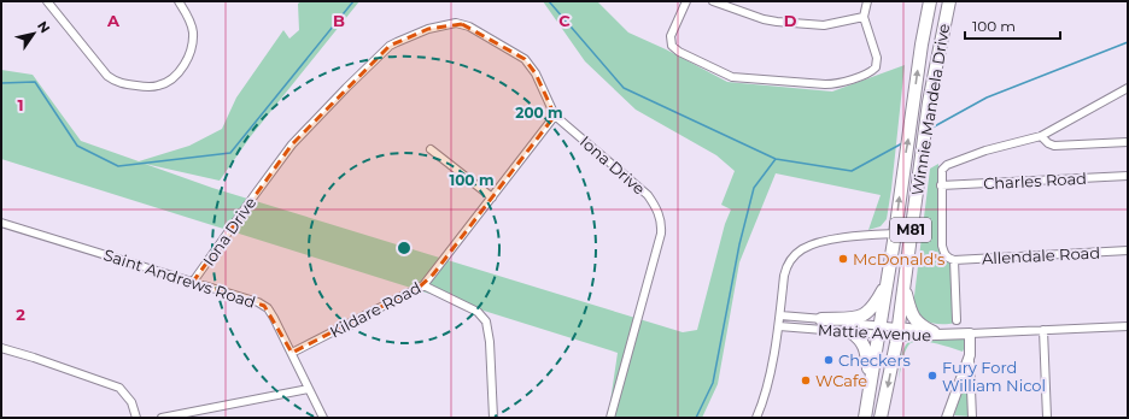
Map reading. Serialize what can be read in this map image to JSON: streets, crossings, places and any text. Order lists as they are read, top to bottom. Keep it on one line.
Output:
{"streets":{"main road":["Winnie Mandela Drive","M81"],"street":["Iona Drive","Charles Road","Allendale Road","Saint Andrews Road","Kildare Road","Mattie Avenue"]},"crossings":[["Winnie Mandela Drive","Mattie Avenue"],["Iona Drive","Saint Andrews Road"],["Iona Drive","Kildare Road"],["Saint Andrews Road","Kildare Road"]],"places":["McDonald's","Checkers","Fury Ford William Nicol","WCafe"],"scale_bar":"100 m","north":"top right","grid":{"columns":["A","B","C","D"],"rows":["1","2"]},"rings":["200 m","100 m"]}
